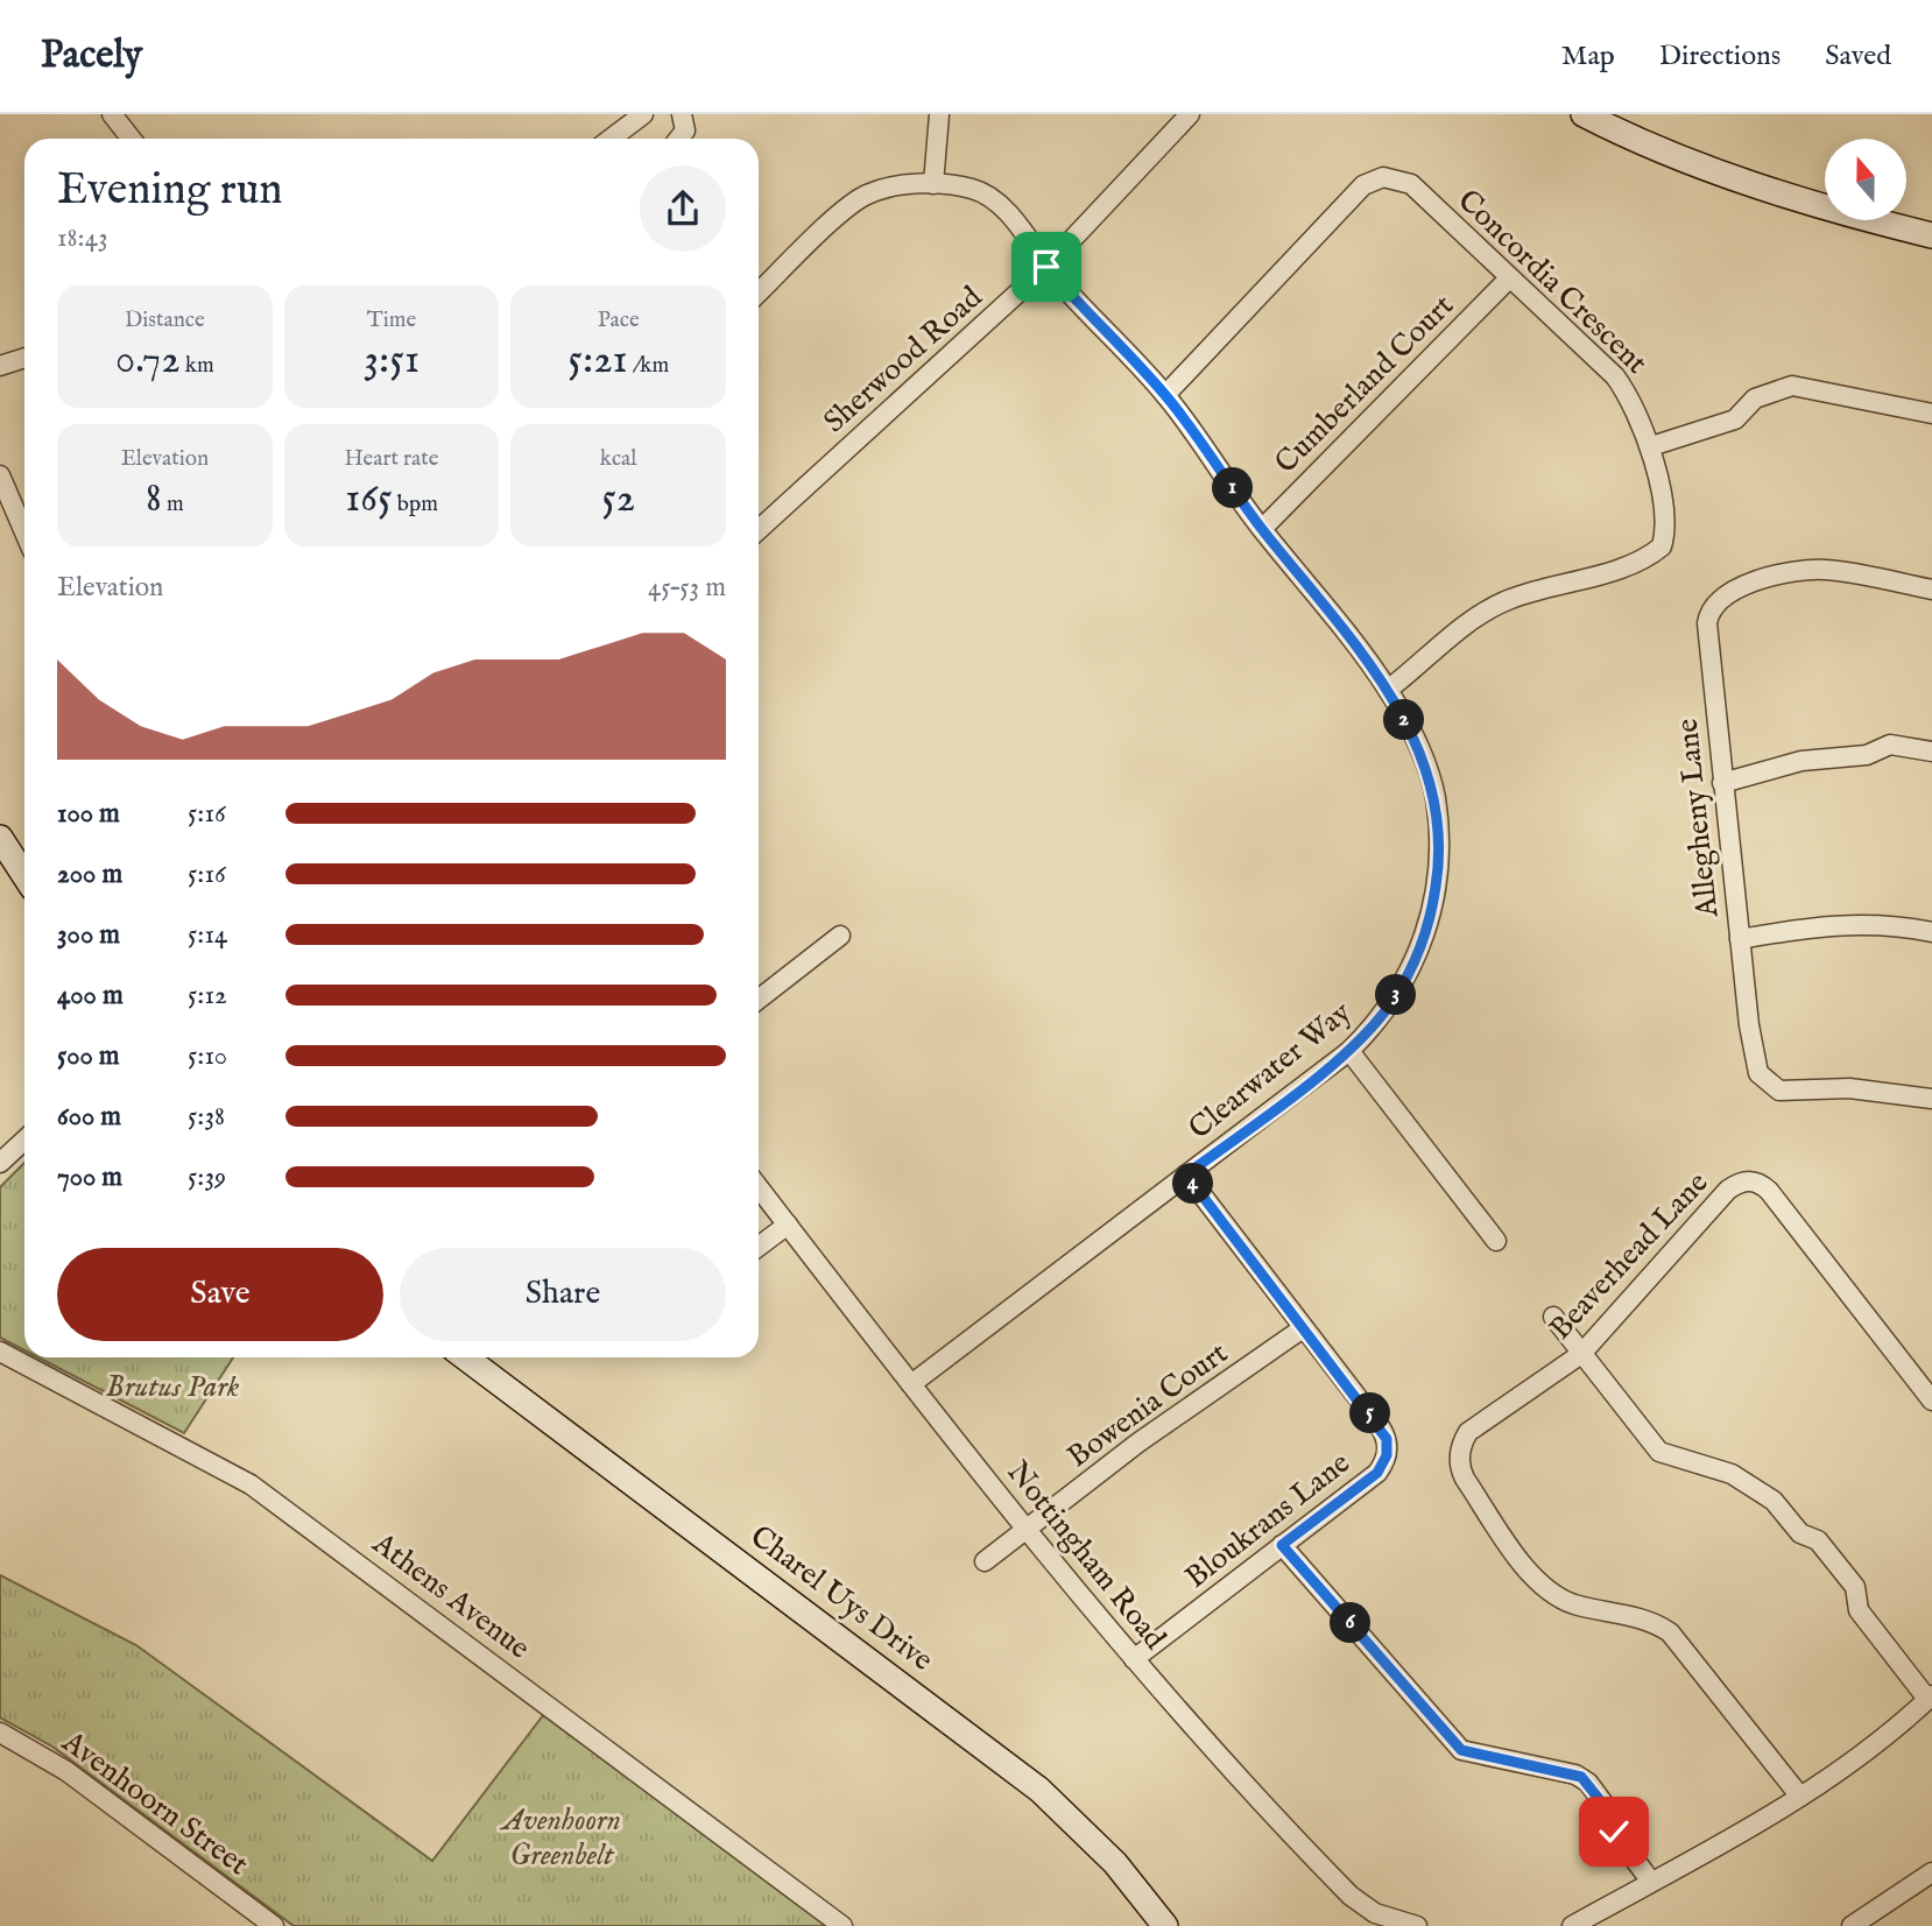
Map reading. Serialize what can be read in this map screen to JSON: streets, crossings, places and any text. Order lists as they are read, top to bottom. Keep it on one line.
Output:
{"streets":{"main road":["Charel Uys Drive"],"street":["Concordia Crescent","Sherwood Road","Cumberland Court","Allegheny Lane","Clearwater Way","Beaverhead Lane","Bowenia Court","Bloukrans Lane","Nottingham Road","Athens Avenue","Avenhoorn Street"]},"crossings":[["Concordia Crescent","Cumberland Court"],["Concordia Crescent","Clearwater Way"],["Sherwood Road","Clearwater Way"],["Cumberland Court","Clearwater Way"],["Clearwater Way","Bloukrans Lane"],["Clearwater Way","Nottingham Road"],["Bowenia Court","Bloukrans Lane"],["Bowenia Court","Nottingham Road"],["Bloukrans Lane","Nottingham Road"]],"parks":["Brutus Park","Avenhoorn Greenbelt"],"north":"top","page":{"header":"Pacely","nav":["Map","Directions","Saved"],"heading":["Evening run","18:43"],"stats":[["Distance","0.72 km"],["Time","3:51"],["Pace","5:21 /km"],["Elevation","8 m"],["Heart rate","165 bpm"],["kcal","52"]],"pins":["1","2","3","4","5","6"],"chart":["Elevation","45–53 m"],"list":[{"name":"100 m","note":"5:16"},{"name":"200 m","note":"5:16"},{"name":"300 m","note":"5:14"},{"name":"400 m","note":"5:12"},{"name":"500 m","note":"5:10"},{"name":"600 m","note":"5:38"},{"name":"700 m","note":"5:39"}],"buttons":["Save","Share"]}}
